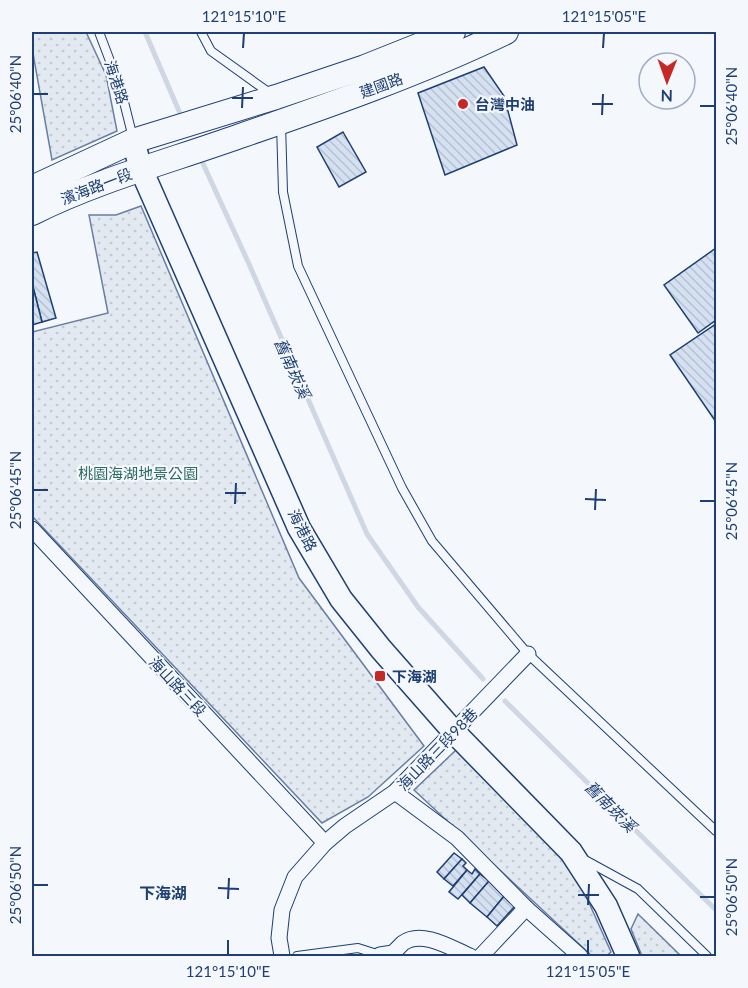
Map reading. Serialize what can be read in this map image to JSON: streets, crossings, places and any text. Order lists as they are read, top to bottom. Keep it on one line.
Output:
{"streets":{"main road":["建國路","濱海路一段"],"street":["海港路","海山路三段","海山路三段98巷"]},"crossings":[["海港路","濱海路一段"],["海港路","海山路三段98巷"],["建國路","濱海路一段"],["海山路三段","海山路三段98巷"]],"districts":["下海湖"],"water":["舊南崁溪"],"parks":["桃園海湖地景公園"],"places":{"other":["台灣中油"],"transit":["下海湖"]},"north":"bottom","coordinates":["121°15'10\"E","121°15'05\"E","25°06'40\"N","25°06'45\"N","25°06'50\"N"]}
